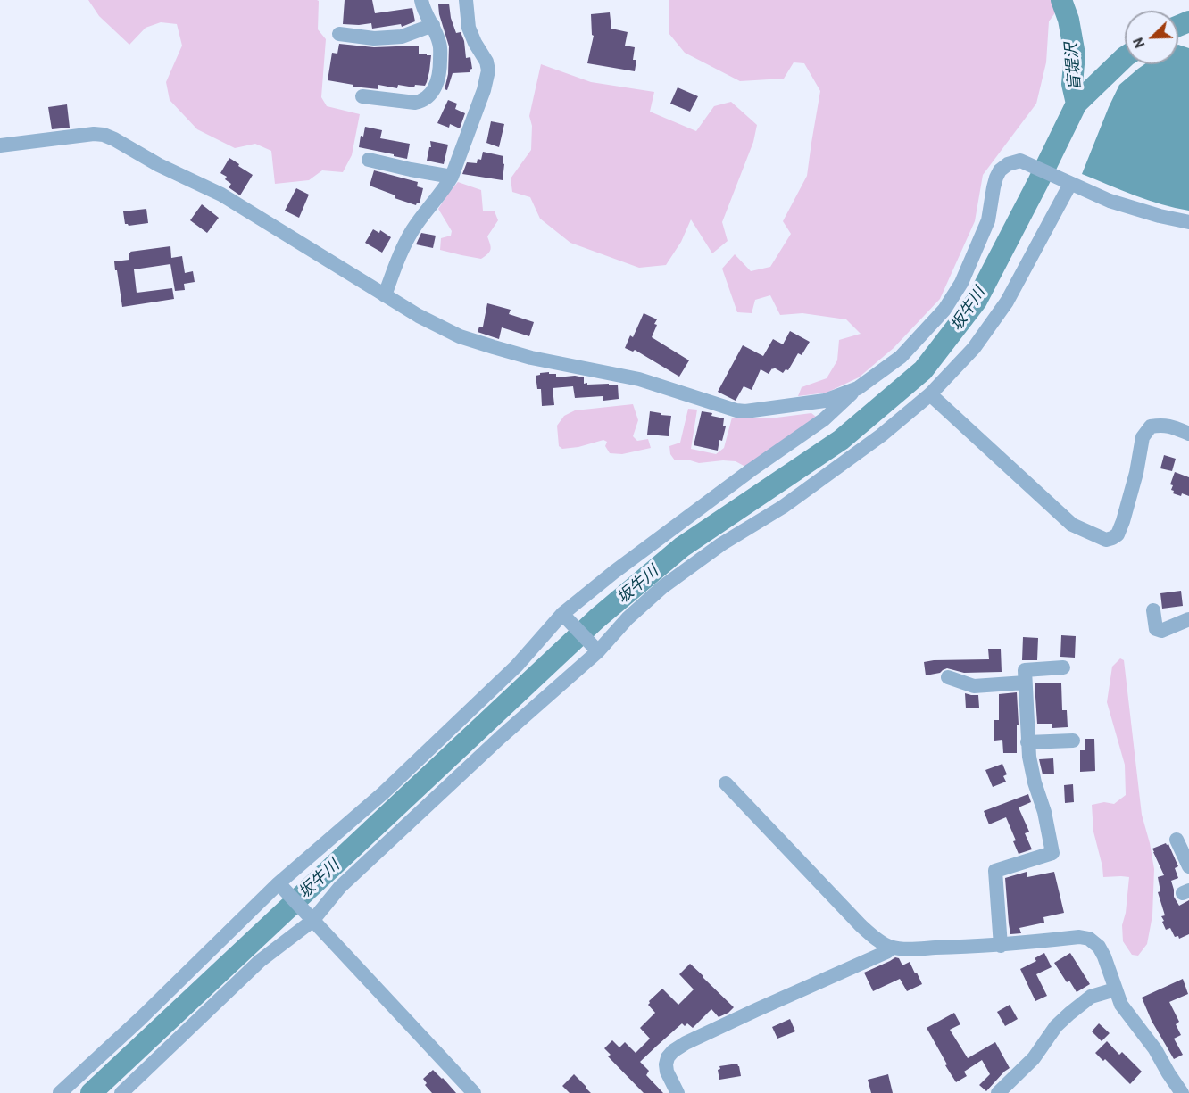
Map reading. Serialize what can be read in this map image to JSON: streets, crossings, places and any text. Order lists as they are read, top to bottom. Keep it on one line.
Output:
{"water":["盲堤沢","坂牛川"],"north":"bottom left"}
